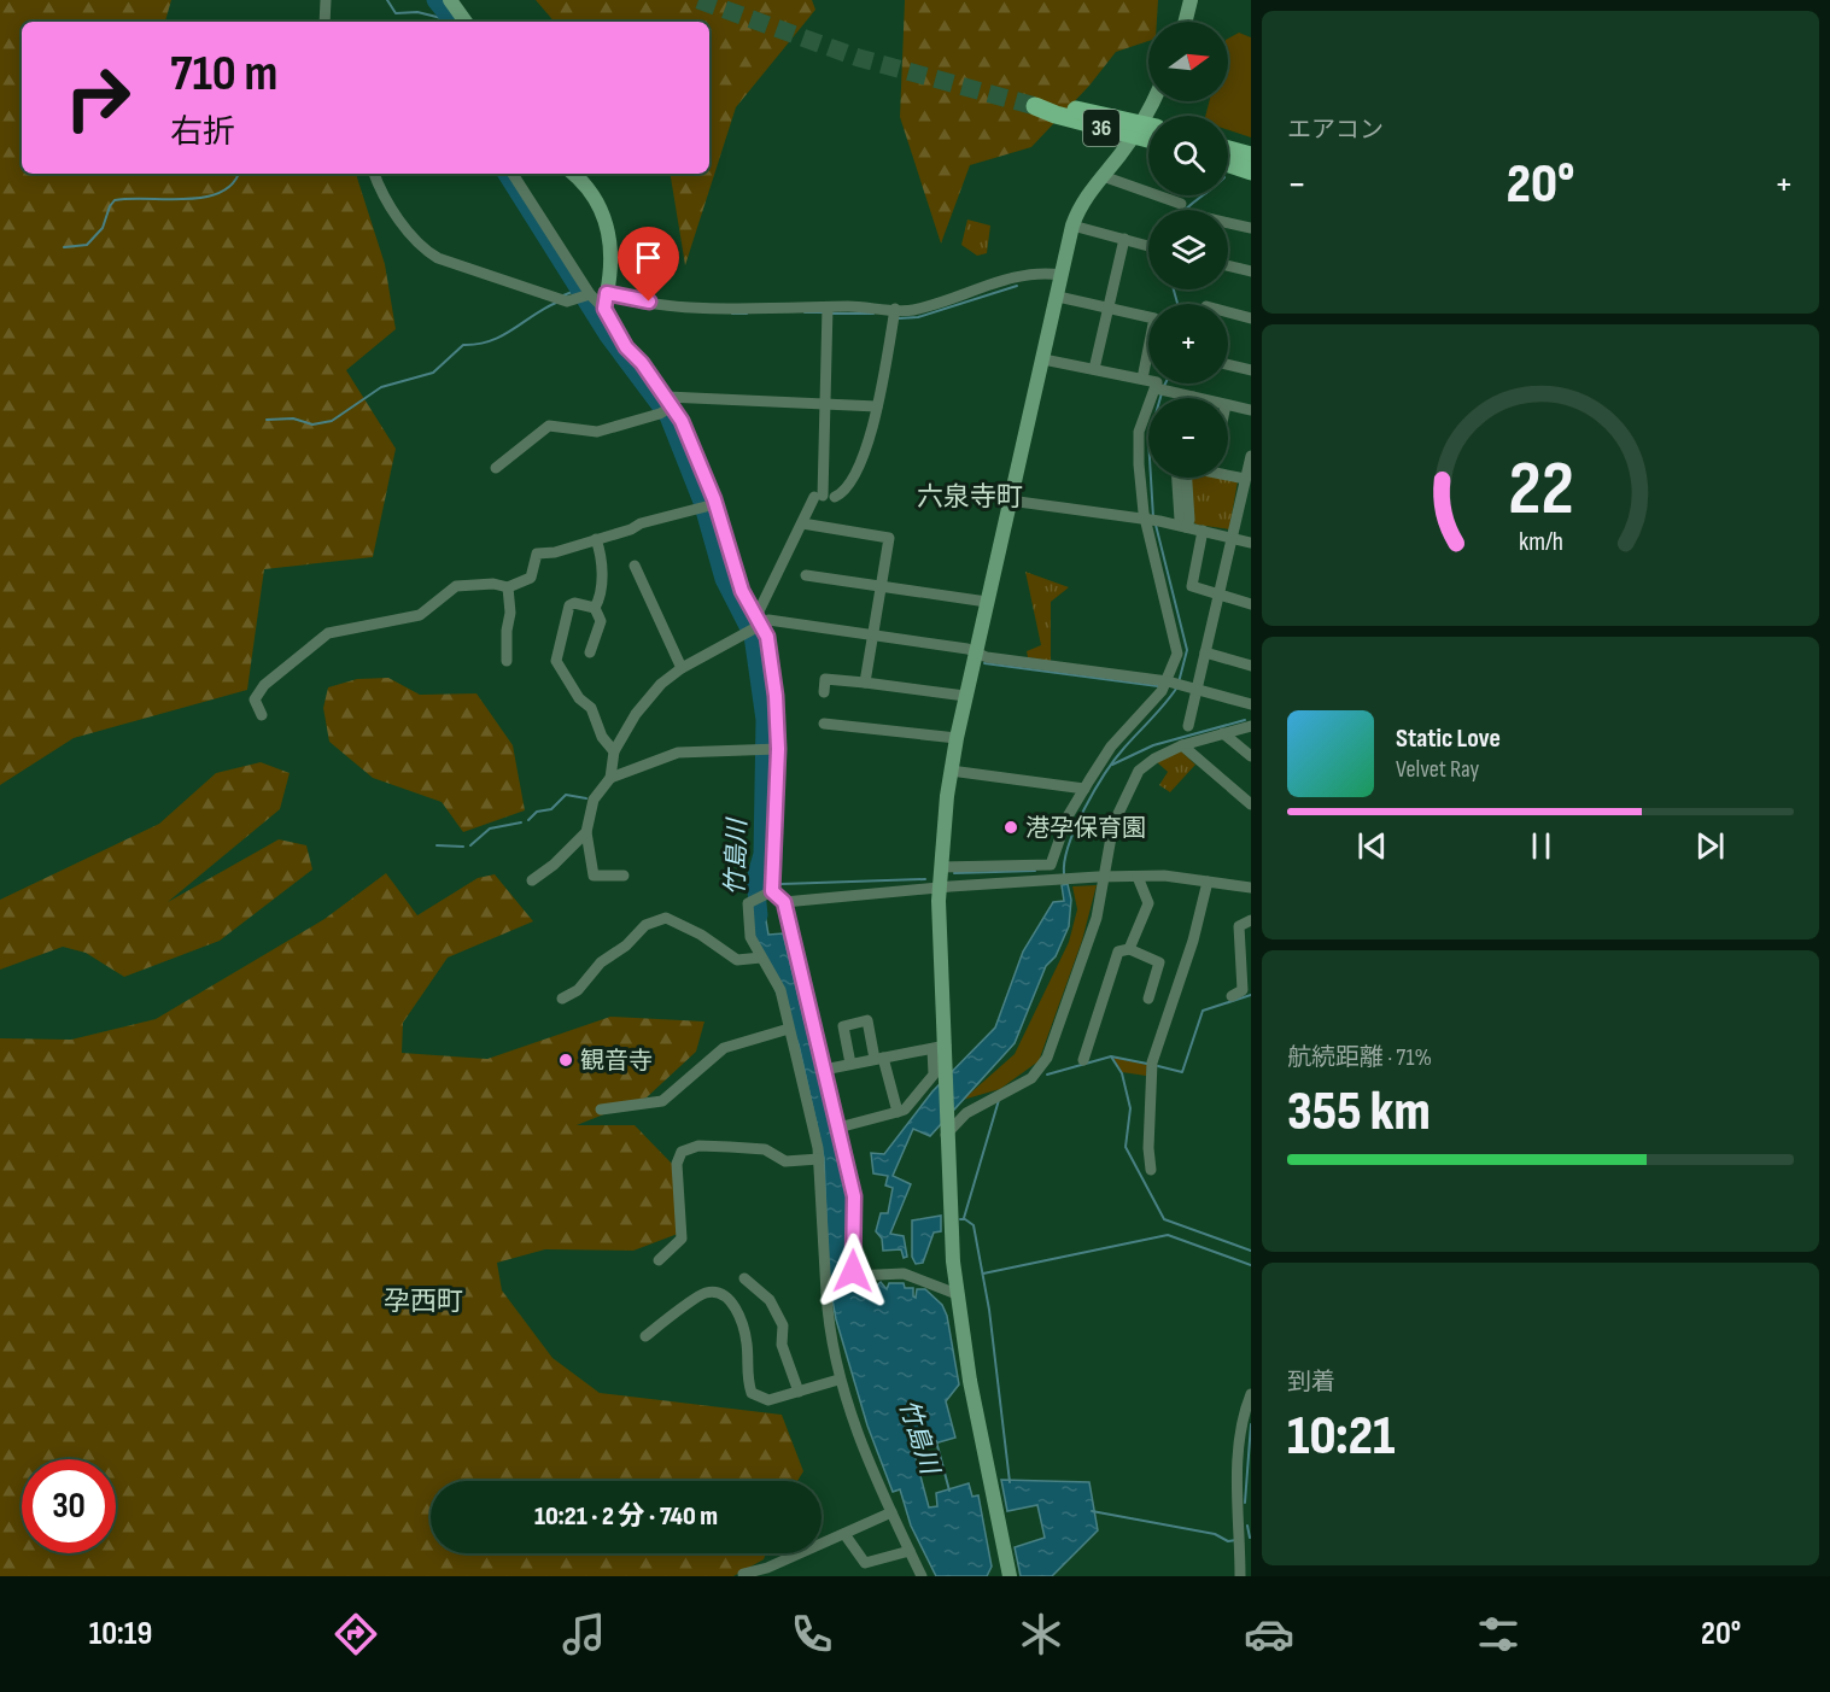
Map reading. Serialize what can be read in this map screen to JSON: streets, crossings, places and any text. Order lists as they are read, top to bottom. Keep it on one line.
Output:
{"streets":{"main road":["36"]},"districts":["六泉寺町","孕西町"],"water":["竹島川"],"places":["港孕保育園","観音寺"],"north":"right","page":{"tile":["エアコン",["航続距離 · 71%","355 km"],["到着","10:21"]],"map_buttons":["+","−"],"turn":["710 m","右折"],"heat":["−","20°","+"],"song":["Static Love","Velvet Ray"],"limit":"30","trip":"10:21 · 2 分 · 740 m","tabs":["10:19","20°"],"gauge":["22","km/h"]}}
